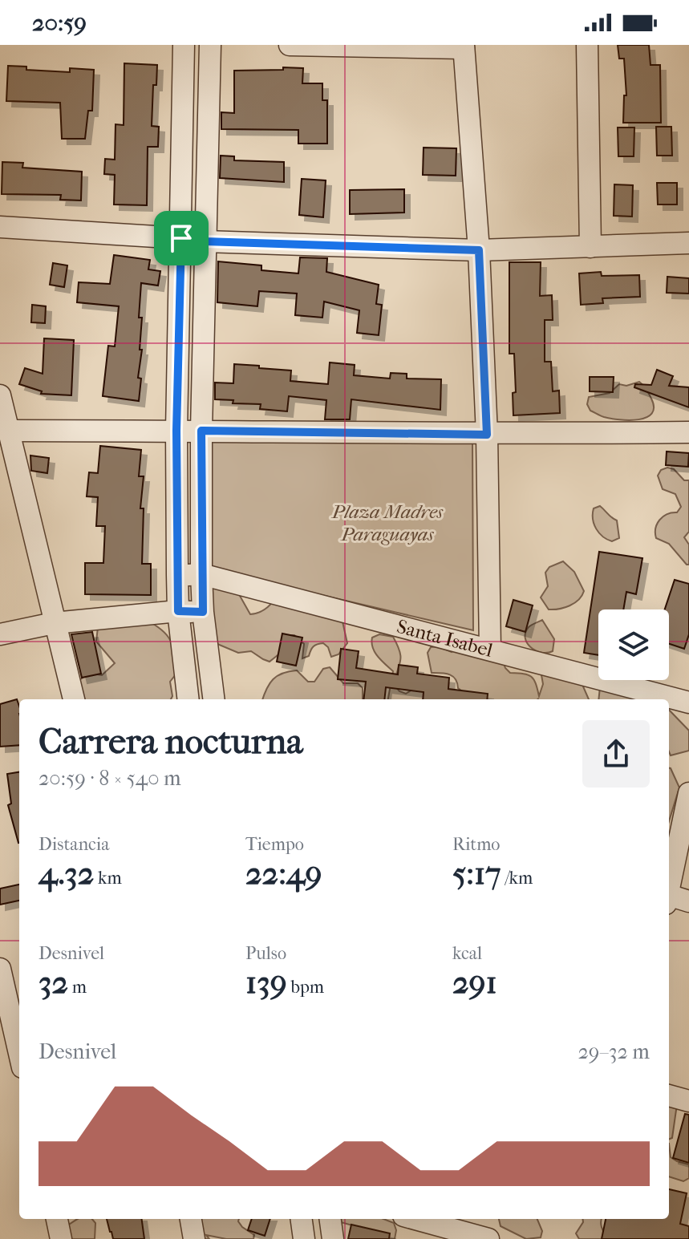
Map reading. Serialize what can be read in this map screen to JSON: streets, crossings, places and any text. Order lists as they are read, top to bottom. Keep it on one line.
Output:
{"streets":{"street":["Santa Isabel"]},"parks":["Plaza Madres Paraguayas"],"page":{"status":"20:59","heading":["Carrera nocturna","20:59 · 8 × 540 m"],"stats":[["Distancia","4.32 km"],["Tiempo","22:49"],["Ritmo","5:17 /km"],["Desnivel","32 m"],["Pulso","139 bpm"],["kcal","291"]],"chart":["Desnivel","29–32 m"]}}
